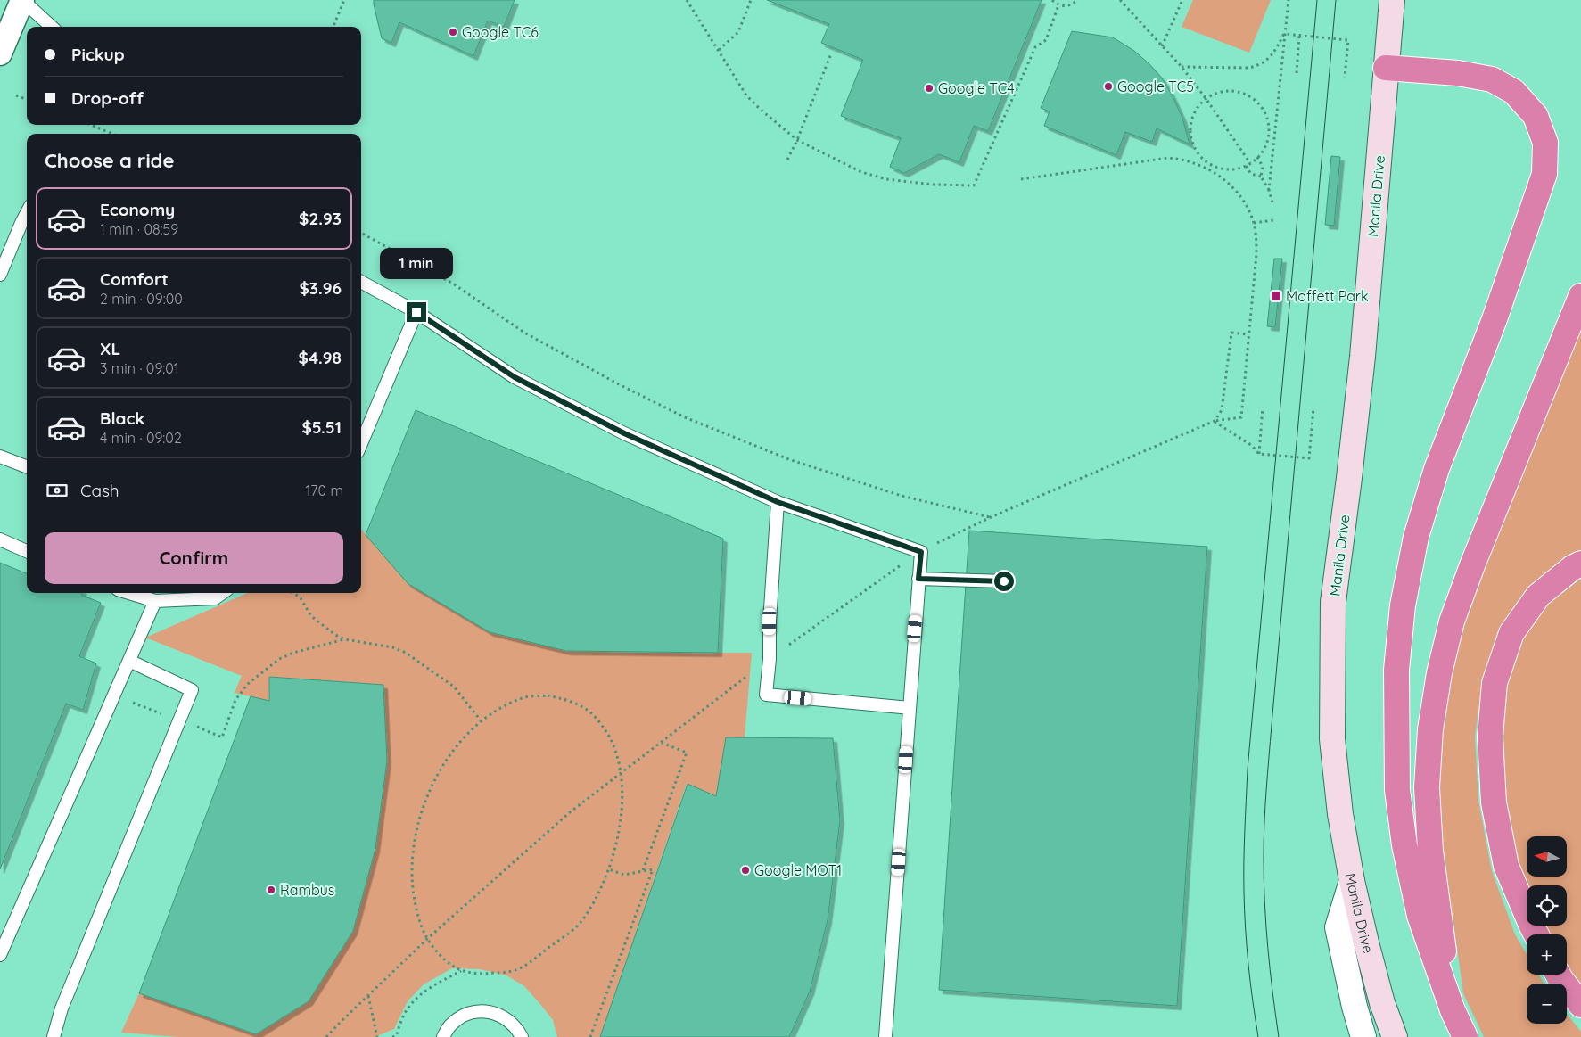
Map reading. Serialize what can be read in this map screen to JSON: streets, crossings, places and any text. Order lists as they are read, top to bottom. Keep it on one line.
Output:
{"streets":{"main road":["Manila Drive"]},"places":{"other":["Google TC6","Google TC5","Google TC4","Google MOT1","Rambus"],"transit":["Moffett Park"]},"north":"left","page":{"banner":["Pickup","Drop-off"],"heading":"Choose a ride","list":[{"name":"Economy","note":"1 min · 08:59","value":"$2.93"},{"name":"Comfort","note":"2 min · 09:00","value":"$3.96"},{"name":"XL","note":"3 min · 09:01","value":"$4.98"},{"name":"Black","note":"4 min · 09:02","value":"$5.51"}],"bubble":"1 min","pay":["Cash","170 m"],"buttons":"Confirm","map_buttons":["+","−"]}}
